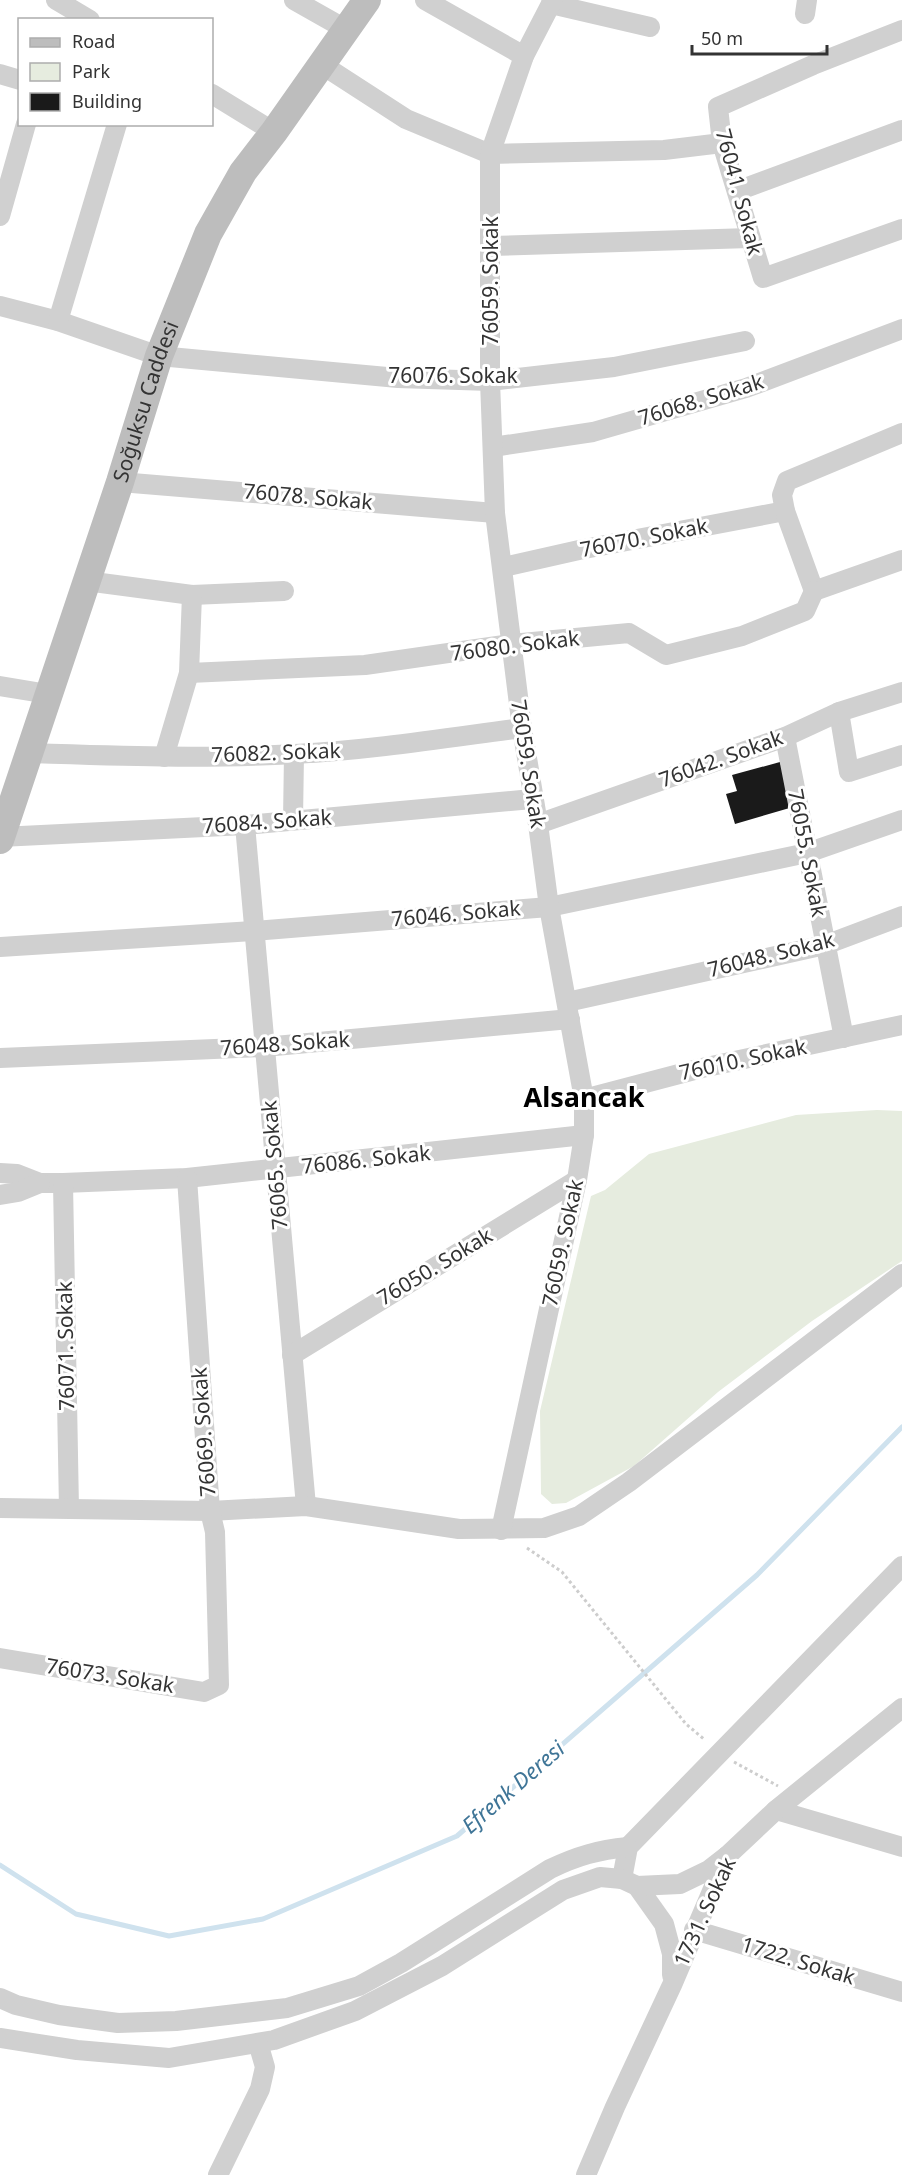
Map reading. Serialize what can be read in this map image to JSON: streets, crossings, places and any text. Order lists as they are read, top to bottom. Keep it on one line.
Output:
{"streets":{"street":["76041. Sokak","76059. Sokak","76076. Sokak","76068. Sokak","Soğuksu Caddesi","76078. Sokak","76070. Sokak","76080. Sokak","76082. Sokak","76042. Sokak","76084. Sokak","76055. Sokak","76046. Sokak","76048. Sokak","76010. Sokak","76086. Sokak","76065. Sokak","76050. Sokak","76071. Sokak","76069. Sokak","76073. Sokak","1731. Sokak","1722. Sokak"]},"crossings":[["76059. Sokak","76076. Sokak"],["76059. Sokak","76068. Sokak"],["76059. Sokak","76078. Sokak"],["76059. Sokak","76070. Sokak"],["76059. Sokak","76080. Sokak"],["76059. Sokak","76082. Sokak"],["76059. Sokak","76042. Sokak"],["76059. Sokak","76084. Sokak"],["76059. Sokak","76046. Sokak"],["76059. Sokak","76048. Sokak"],["76059. Sokak","76010. Sokak"],["76059. Sokak","76086. Sokak"],["76059. Sokak","76050. Sokak"],["76076. Sokak","Soğuksu Caddesi"],["Soğuksu Caddesi","76078. Sokak"],["Soğuksu Caddesi","76082. Sokak"],["Soğuksu Caddesi","76084. Sokak"],["76042. Sokak","76055. Sokak"],["76084. Sokak","76065. Sokak"],["76055. Sokak","76046. Sokak"],["76055. Sokak","76048. Sokak"],["76055. Sokak","76010. Sokak"],["76046. Sokak","76065. Sokak"],["76048. Sokak","76065. Sokak"],["76086. Sokak","76065. Sokak"],["76086. Sokak","76071. Sokak"],["76086. Sokak","76069. Sokak"],["76065. Sokak","76050. Sokak"],["76069. Sokak","76073. Sokak"],["1731. Sokak","1722. Sokak"]],"districts":["Alsancak"],"water":["Efrenk Deresi"],"legend":["Road","Park","Building"],"scale_bar":"50 m"}
